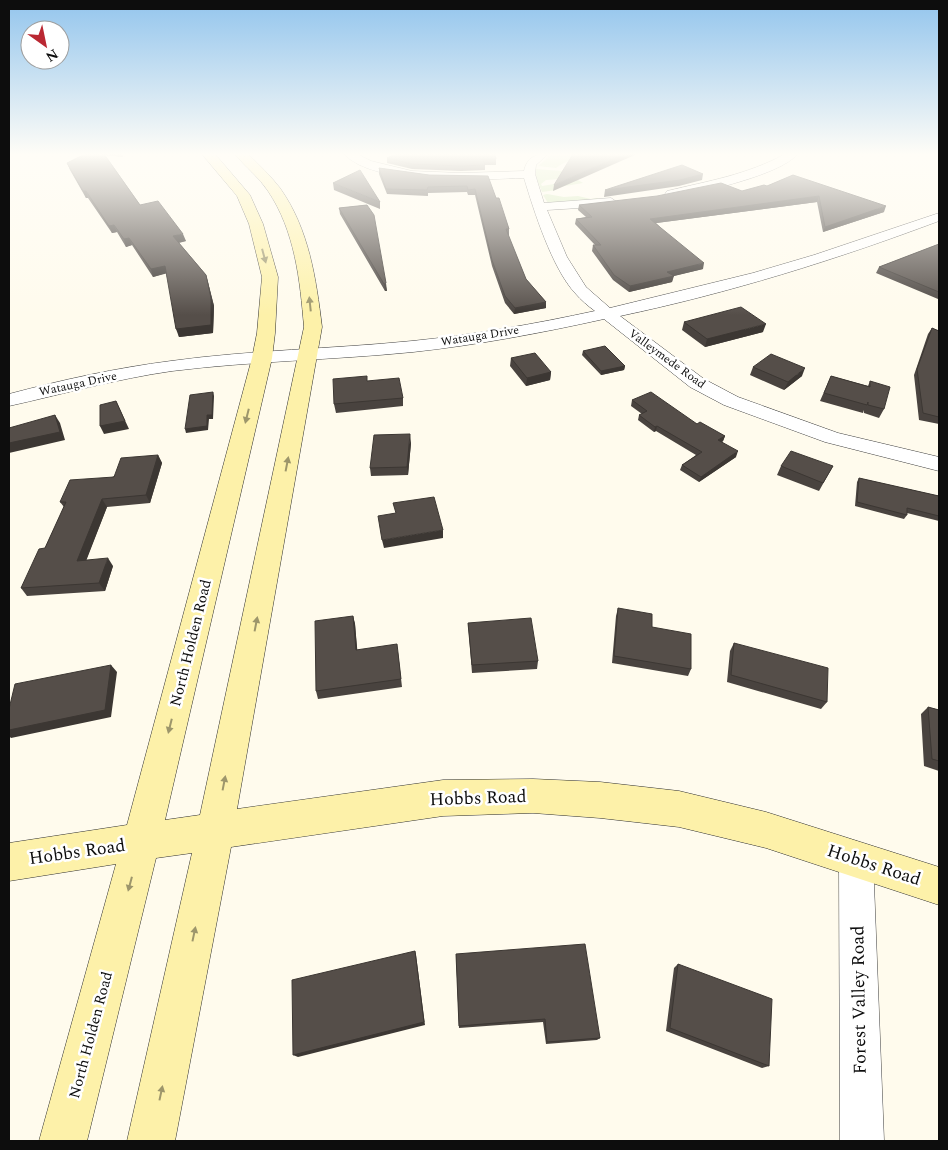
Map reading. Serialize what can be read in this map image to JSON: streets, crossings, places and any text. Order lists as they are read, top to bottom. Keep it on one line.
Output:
{"streets":{"main road":["North Holden Road","Hobbs Road"],"street":["Watauga Drive","Valleymede Road","Forest Valley Road"]},"crossings":[["Watauga Drive","Valleymede Road"],["Watauga Drive","North Holden Road"],["North Holden Road","Hobbs Road"],["Hobbs Road","Forest Valley Road"]],"north":"bottom right"}
